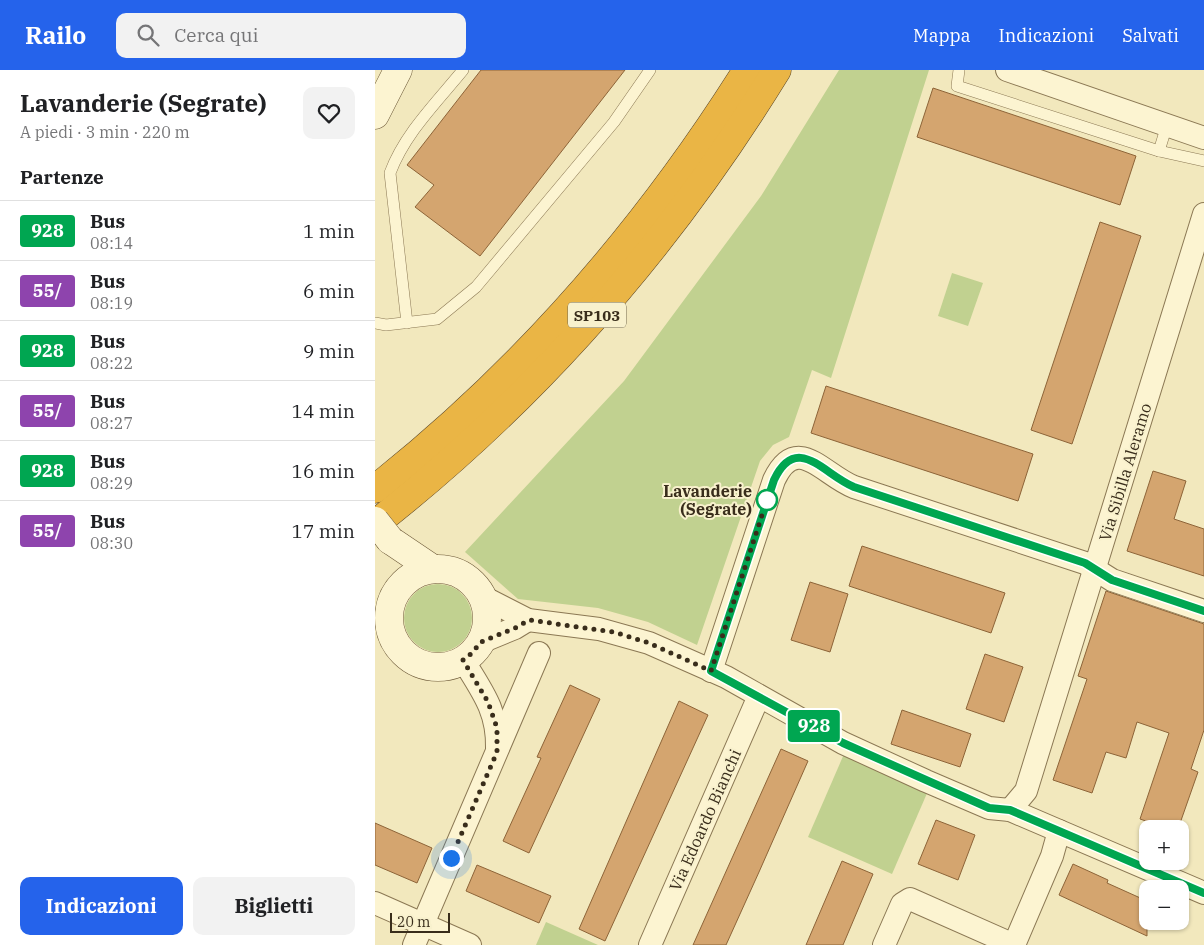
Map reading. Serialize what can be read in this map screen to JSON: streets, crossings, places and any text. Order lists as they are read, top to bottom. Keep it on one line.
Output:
{"streets":{"highway":["SP103"],"street":["Via Sibilla Aleramo","Via Edoardo Bianchi"]},"places":["Lavanderie (Segrate)"],"lines":["bus line 928"],"scale_bar":"20 m","page":{"header":"Railo","search":"Cerca qui","nav":["Mappa","Indicazioni","Salvati"],"heading":[["Lavanderie (Segrate)","A piedi · 3 min · 220 m"],"Partenze"],"on_map":"928","list":[{"mark":"928","name":"Bus","note":"08:14","value":"1 min"},{"mark":"55/","name":"Bus","note":"08:19","value":"6 min"},{"mark":"928","name":"Bus","note":"08:22","value":"9 min"},{"mark":"55/","name":"Bus","note":"08:27","value":"14 min"},{"mark":"928","name":"Bus","note":"08:29","value":"16 min"},{"mark":"55/","name":"Bus","note":"08:30","value":"17 min"}],"map_buttons":["+","−"],"buttons":["Indicazioni","Biglietti"],"scale":"20 m"}}
